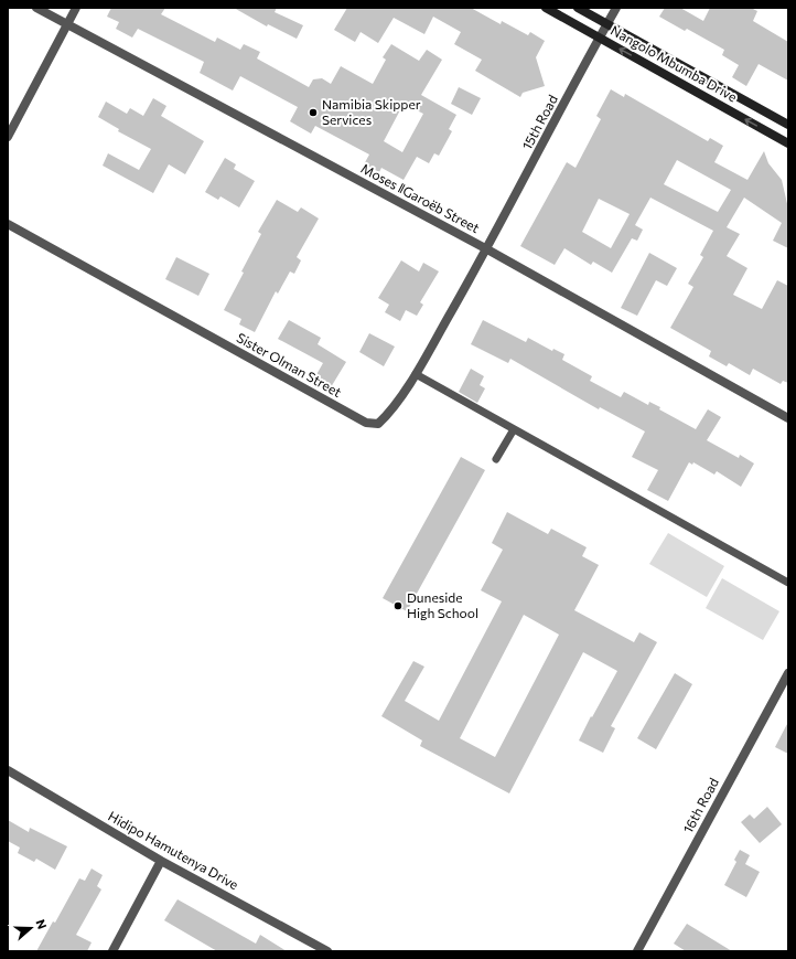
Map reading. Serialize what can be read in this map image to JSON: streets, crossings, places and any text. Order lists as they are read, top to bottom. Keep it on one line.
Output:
{"streets":{"street":["Nangolo Mbumba Drive","15th Road","Moses ǁGaroëb Street","Sister Olman Street","16th Road","Hidipo Hamutenya Drive"]},"crossings":[["Nangolo Mbumba Drive","15th Road"],["15th Road","Moses ǁGaroëb Street"],["15th Road","Sister Olman Street"],["Moses ǁGaroëb Street","Sister Olman Street"]],"places":["Namibia Skipper Services","Duneside High School"],"north":"right"}
